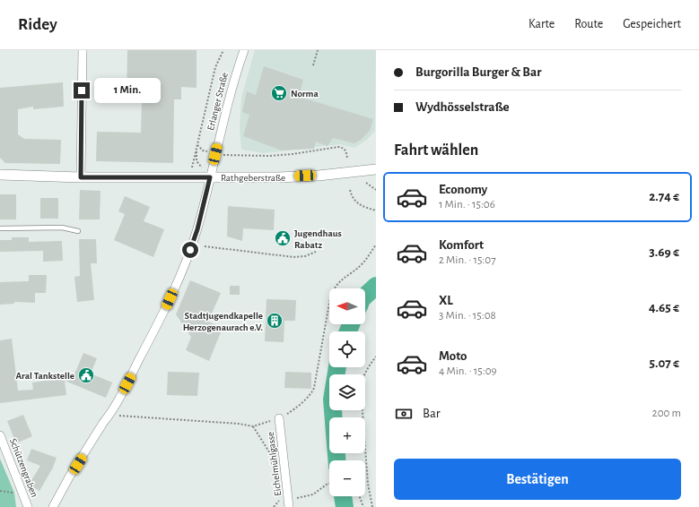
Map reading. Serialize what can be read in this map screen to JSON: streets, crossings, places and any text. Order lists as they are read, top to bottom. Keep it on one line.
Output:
{"streets":{"street":["Erlanger Straße","Rathgeberstraße","Eichelmühlgasse","Schützengraben"]},"crossings":[["Erlanger Straße","Rathgeberstraße"]],"places":{"supermarket":["Norma"],"public building":["Jugendhaus Rabatz","Aral Tankstelle"],"building":["Stadtjugendkapelle Herzogenaurach e.V."]},"north":"left","page":{"header":"Ridey","nav":["Karte","Route","Gespeichert"],"banner":["Burgorilla Burger & Bar","Wydhösselstraße"],"bubble":"1 Min.","heading":"Fahrt wählen","list":[{"name":"Economy","note":"1 Min. · 15:06","value":"2.74 €"},{"name":"Komfort","note":"2 Min. · 15:07","value":"3.69 €"},{"name":"XL","note":"3 Min. · 15:08","value":"4.65 €"},{"name":"Moto","note":"4 Min. · 15:09","value":"5.07 €"}],"map_buttons":["+","−"],"pay":["Bar","200 m"],"buttons":"Bestätigen"}}
